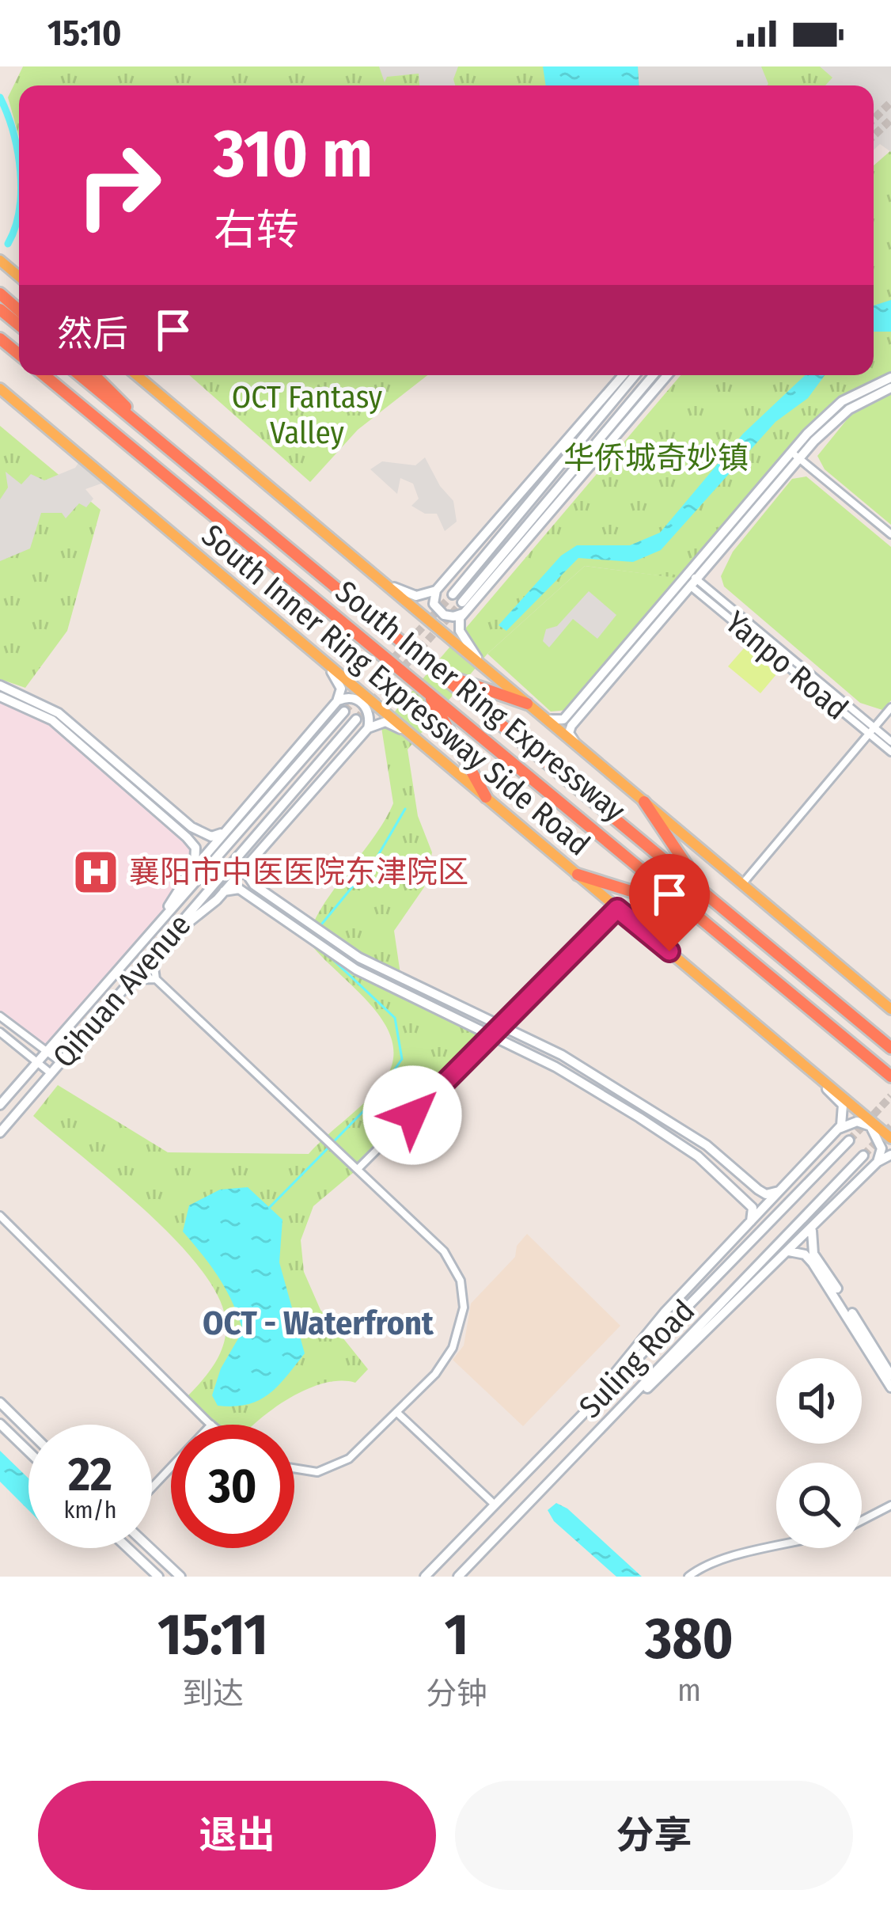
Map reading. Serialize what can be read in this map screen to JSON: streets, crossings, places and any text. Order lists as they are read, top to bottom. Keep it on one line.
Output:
{"streets":{"highway":["South Inner Ring Expressway"],"main road":["South Inner Ring Expressway Side Road"],"street":["Yanpo Road","Qihuan Avenue","Suling Road"]},"districts":["OCT - Waterfront"],"parks":["OCT Fantasy Valley","华侨城奇妙镇"],"places":{"hospital":["襄阳市中医医院东津院区"]},"page":{"status":"15:10","turn":["310 m","右转"],"then":"然后","speed":"22 km/h","limit":"30","eta":["15:11","到达","1","分钟","380","m"],"buttons":["退出","分享"]}}
